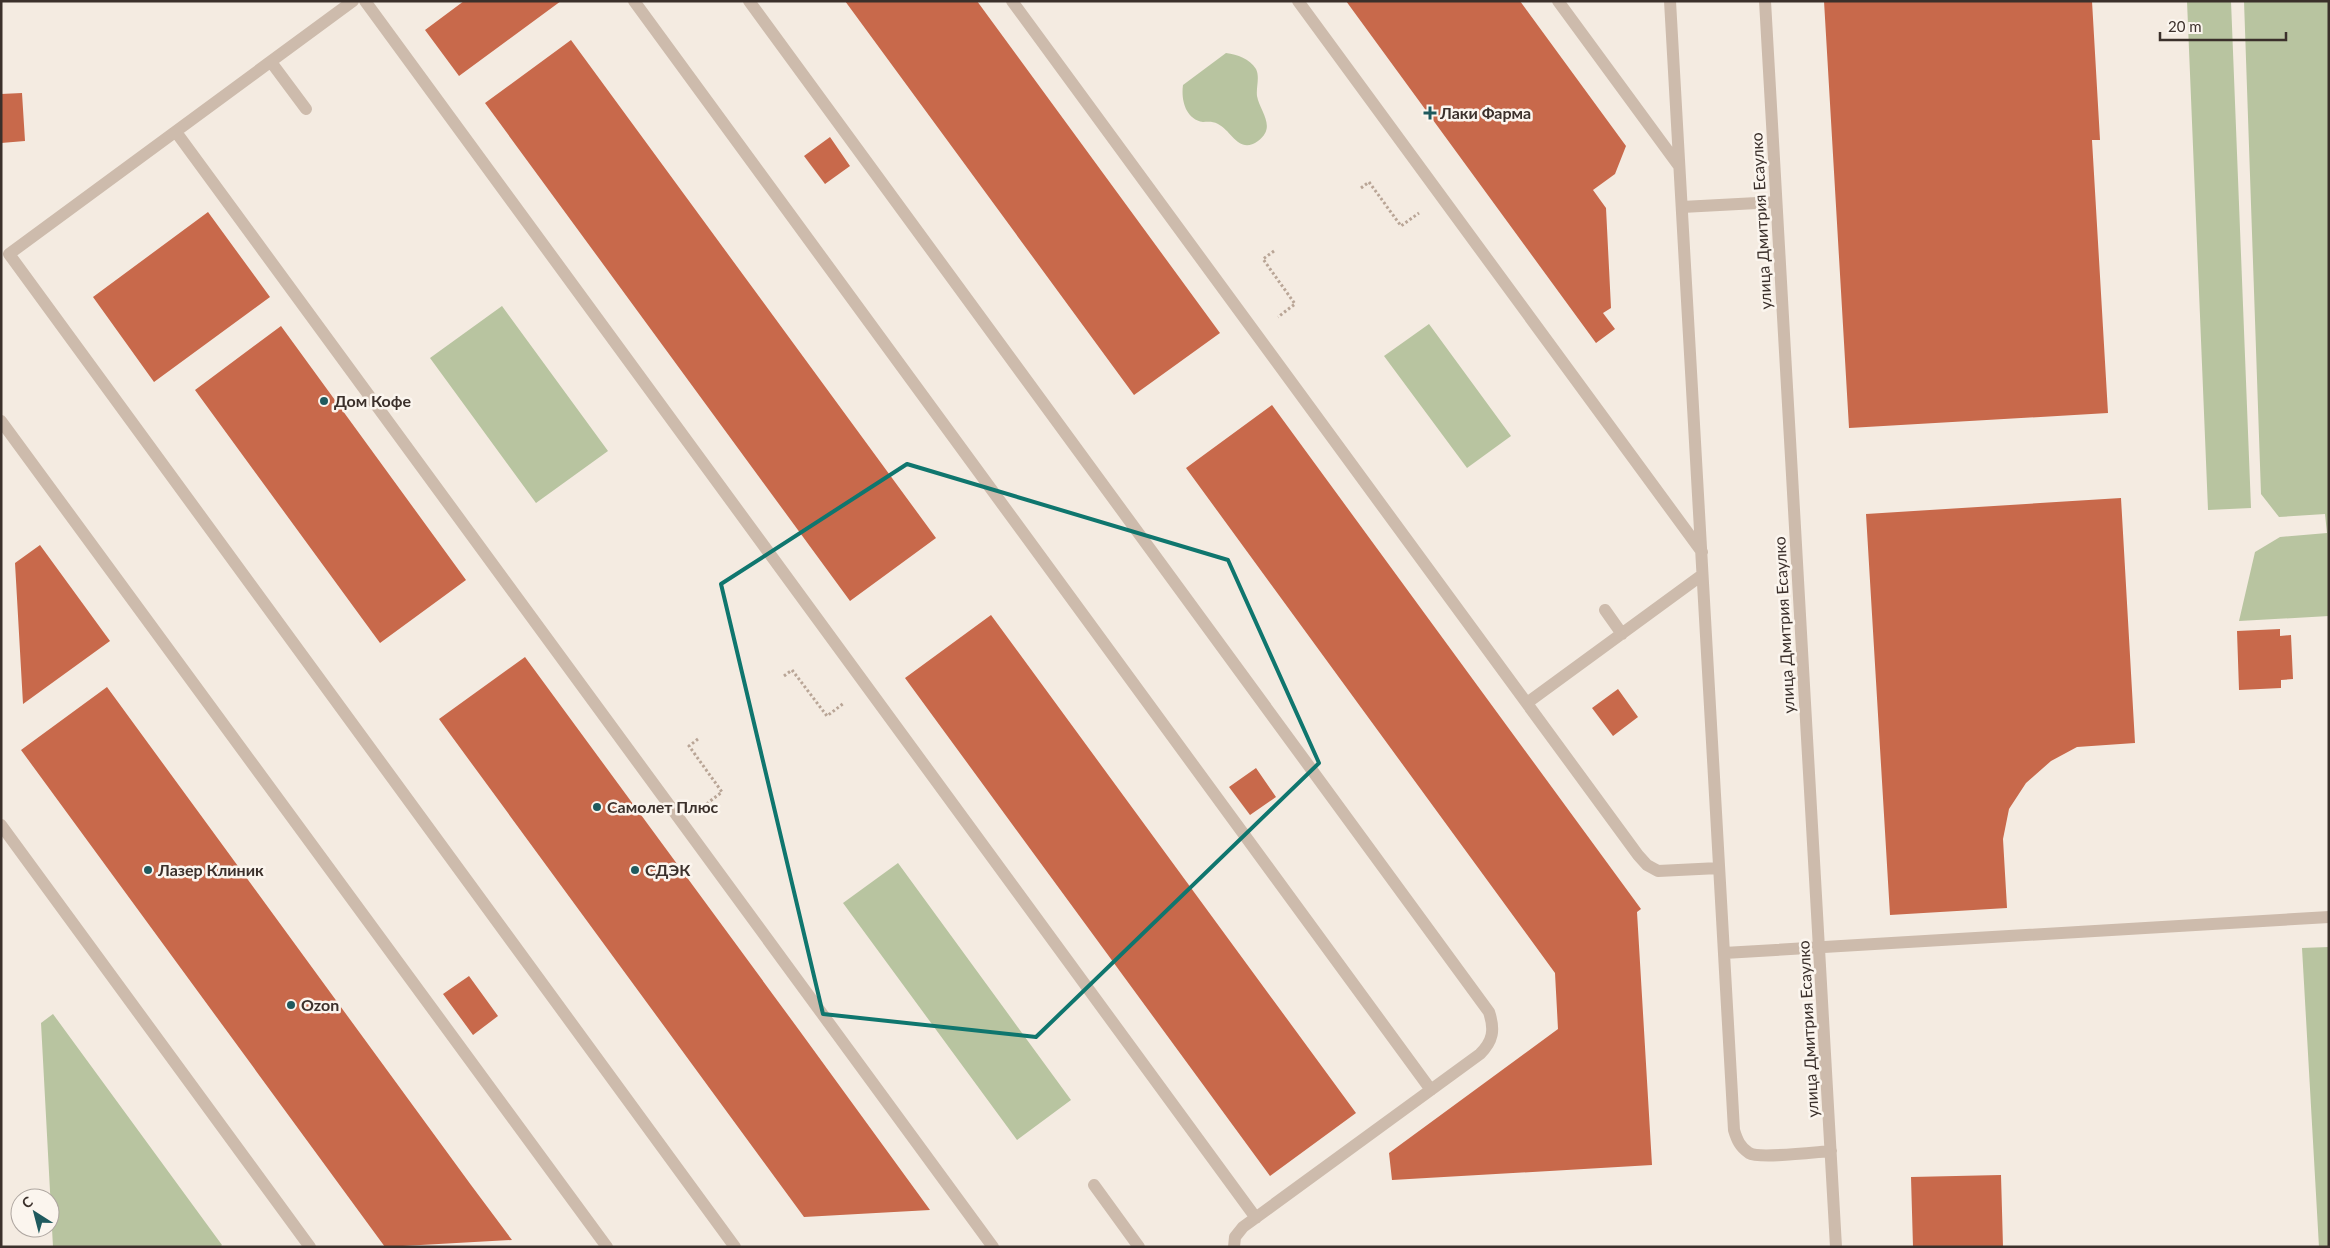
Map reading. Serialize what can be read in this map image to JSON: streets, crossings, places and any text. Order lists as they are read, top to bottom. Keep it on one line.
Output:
{"streets":{"street":["улица Дмитрия Есаулко"]},"places":{"health":["Лаки Фарма"],"other":["Дом Кофе","Самолет Плюс","Лазер Клиник","СДЭК","Ozon"]},"scale_bar":"20 m","north":"top left"}
